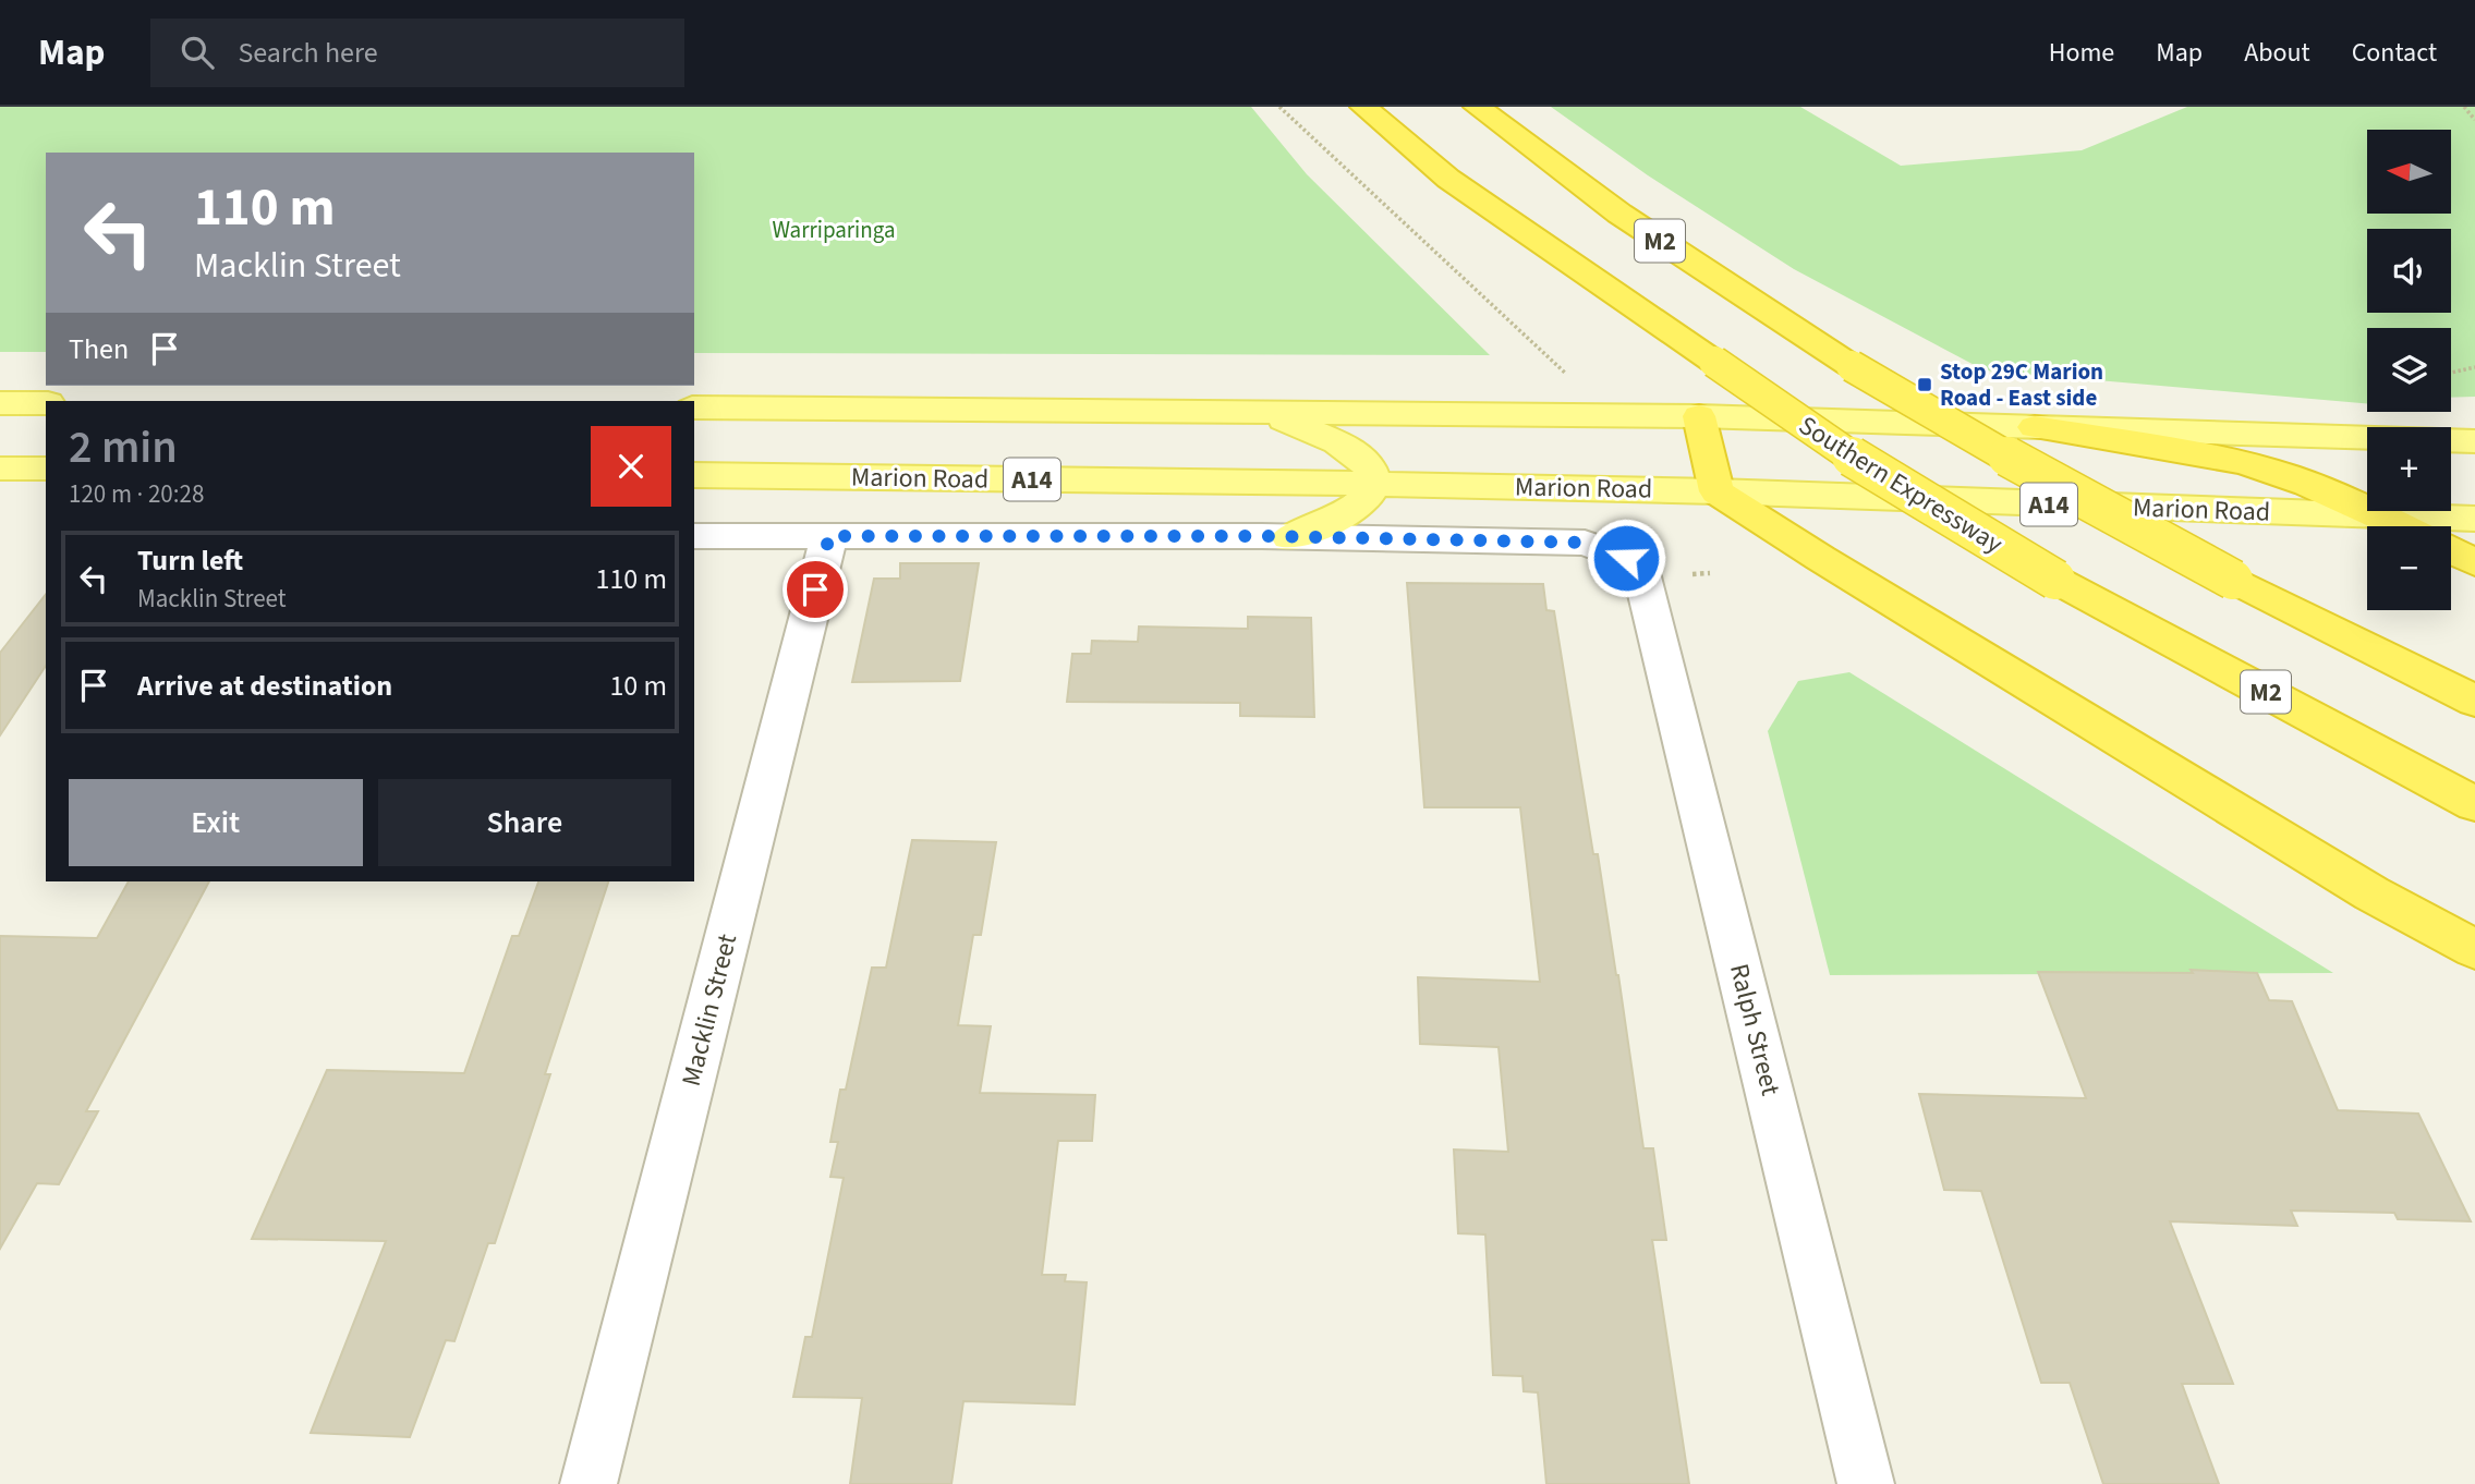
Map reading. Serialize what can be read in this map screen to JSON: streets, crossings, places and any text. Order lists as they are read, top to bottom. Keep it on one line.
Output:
{"streets":{"highway":["M2","Southern Expressway"],"main road":["Marion Road","A14"],"street":["Macklin Street","Ralph Street"]},"crossings":[["Marion Road","Macklin Street"],["Marion Road","Ralph Street"]],"parks":["Warriparinga"],"places":{"transit":["Stop 29C Marion Road - East side"]},"north":"left","page":{"header":"Map","search":"Search here","nav":["Home","Map","About","Contact"],"map_buttons":["+","−"],"turn":["110 m","Macklin Street"],"then":"Then","heading":["2 min","120 m · 20:28"],"list":[{"name":"Turn left","note":"Macklin Street","value":"110 m"},{"name":"Arrive at destination","value":"10 m"}],"buttons":["Exit","Share"]}}
